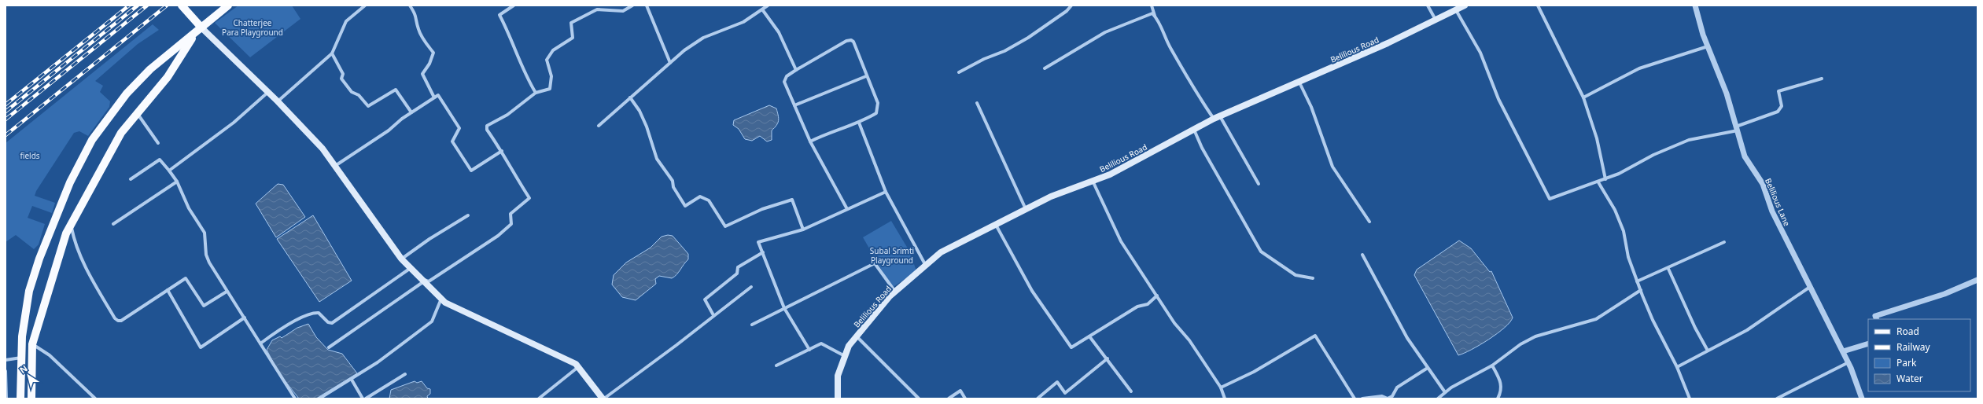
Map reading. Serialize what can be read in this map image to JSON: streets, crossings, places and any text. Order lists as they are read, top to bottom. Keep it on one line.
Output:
{"streets":{"main road":["Belilious Road"],"street":["Belilious Lane"]},"parks":["Chatterjee Para Playground","fields","Subal Srimti Playground"],"legend":["Road","Railway","Park","Water"],"north":"top left"}
